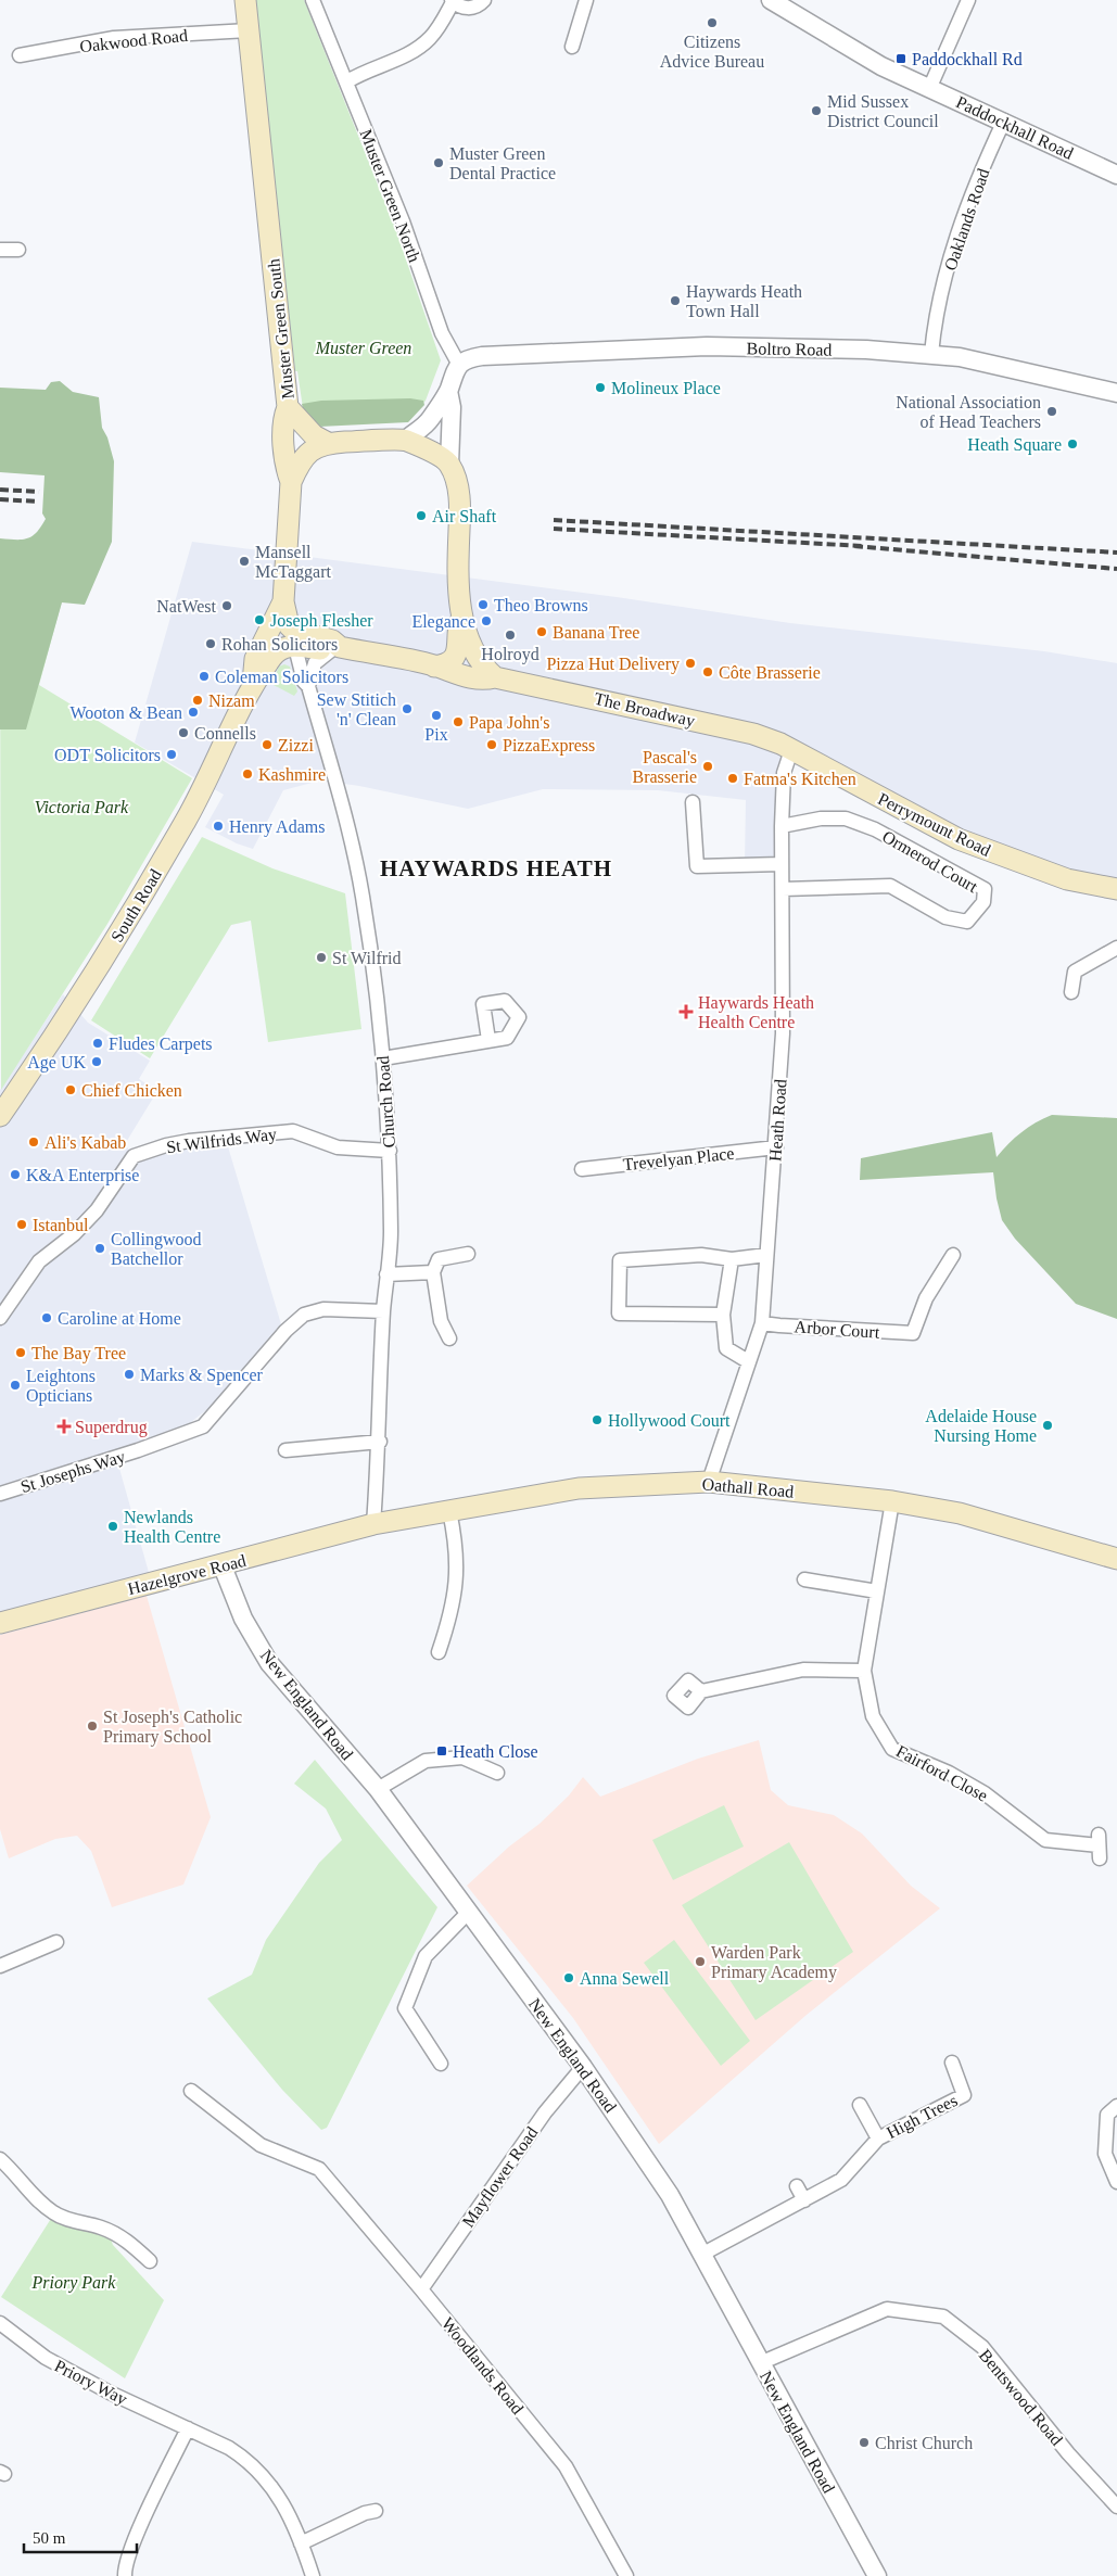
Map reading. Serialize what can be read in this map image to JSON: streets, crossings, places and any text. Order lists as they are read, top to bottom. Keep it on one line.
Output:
{"streets":{"main road":["Muster Green South","The Broadway","Perrymount Road","South Road","Oathall Road","Hazelgrove Road"],"street":["Oakwood Road","Paddockhall Road","Muster Green North","Oaklands Road","Boltro Road","Ormerod Court","Church Road","Heath Road","St Wilfrids Way","Trevelyan Place","Arbor Court","St Josephs Way","New England Road","Fairford Close","High Trees","Mayflower Road","Woodlands Road","Priory Way","Bentswood Road"]},"crossings":[["Oakwood Road","Muster Green South"],["Paddockhall Road","Oaklands Road"],["Muster Green North","Boltro Road"],["Oaklands Road","Boltro Road"],["Muster Green South","South Road"],["The Broadway","Perrymount Road"],["The Broadway","Church Road"],["The Broadway","Heath Road"],["Perrymount Road","Heath Road"],["Ormerod Court","Heath Road"],["Church Road","St Wilfrids Way"],["Church Road","St Josephs Way"],["Church Road","Oathall Road"],["Church Road","Hazelgrove Road"],["Heath Road","Trevelyan Place"],["Heath Road","Arbor Court"],["Heath Road","Oathall Road"],["Oathall Road","Hazelgrove Road"],["Oathall Road","Fairford Close"],["Hazelgrove Road","New England Road"],["New England Road","High Trees"],["New England Road","Mayflower Road"],["New England Road","Bentswood Road"],["Mayflower Road","Woodlands Road"]],"districts":["HAYWARDS HEATH"],"parks":["Muster Green","Victoria Park","Priory Park"],"places":{"other":["Citizens Advice Bureau","Mid Sussex District Council","Muster Green Dental Practice","Haywards Heath Town Hall","Molineux Place","National Association of Head Teachers","Heath Square","Air Shaft","Mansell McTaggart","Theo Browns","NatWest","Joseph Flesher","Elegance","Banana Tree","Holroyd","Rohan Solicitors","Pizza Hut Delivery","Côte Brasserie","Coleman Solicitors","Nizam","Sew Stitich 'n' Clean","Wooton & Bean","Pix","Papa John's","Connells","Zizzi","PizzaExpress","ODT Solicitors","Pascal's Brasserie","Kashmire","Fatma's Kitchen","Henry Adams","St Wilfrid","Fludes Carpets","Age UK","Chief Chicken","Ali's Kabab","K&A Enterprise","Istanbul","Collingwood Batchellor","Caroline at Home","The Bay Tree","Marks & Spencer","Leightons Opticians","Hollywood Court","Adelaide House Nursing Home","Newlands Health Centre","St Joseph's Catholic Primary School","Warden Park Primary Academy","Anna Sewell","Christ Church"],"transit":["Paddockhall Rd","Heath Close"],"health":["Haywards Heath Health Centre","Superdrug"]},"scale_bar":"50 m"}
